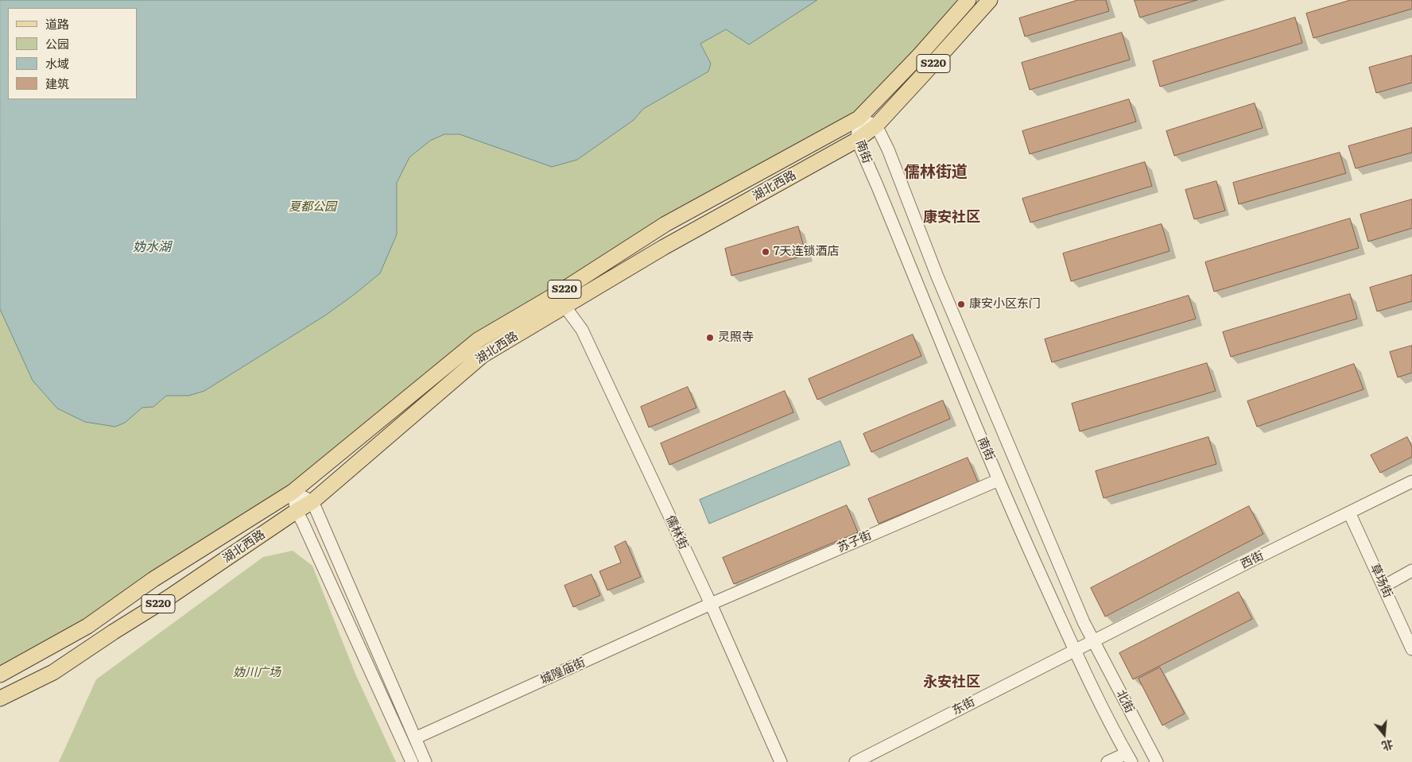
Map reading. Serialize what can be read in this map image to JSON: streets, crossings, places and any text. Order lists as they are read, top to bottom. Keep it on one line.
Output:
{"streets":{"main road":["S220","湖北西路"],"street":["南街","儒林街","苏子街","西街","草场街","城隍庙街","北街","东街"]},"crossings":[["南街","湖北西路"],["南街","苏子街"],["南街","西街"],["南街","北街"],["南街","东街"],["湖北西路","儒林街"],["儒林街","苏子街"],["儒林街","城隍庙街"],["苏子街","城隍庙街"],["西街","草场街"],["西街","北街"],["西街","东街"],["北街","东街"]],"districts":["儒林街道","康安社区","永安社区"],"water":["妫水湖"],"parks":["夏都公园","妫川广场"],"places":["7天连锁酒店","康安小区东门","灵照寺"],"legend":["道路","公园","水域","建筑"],"north":"bottom"}
